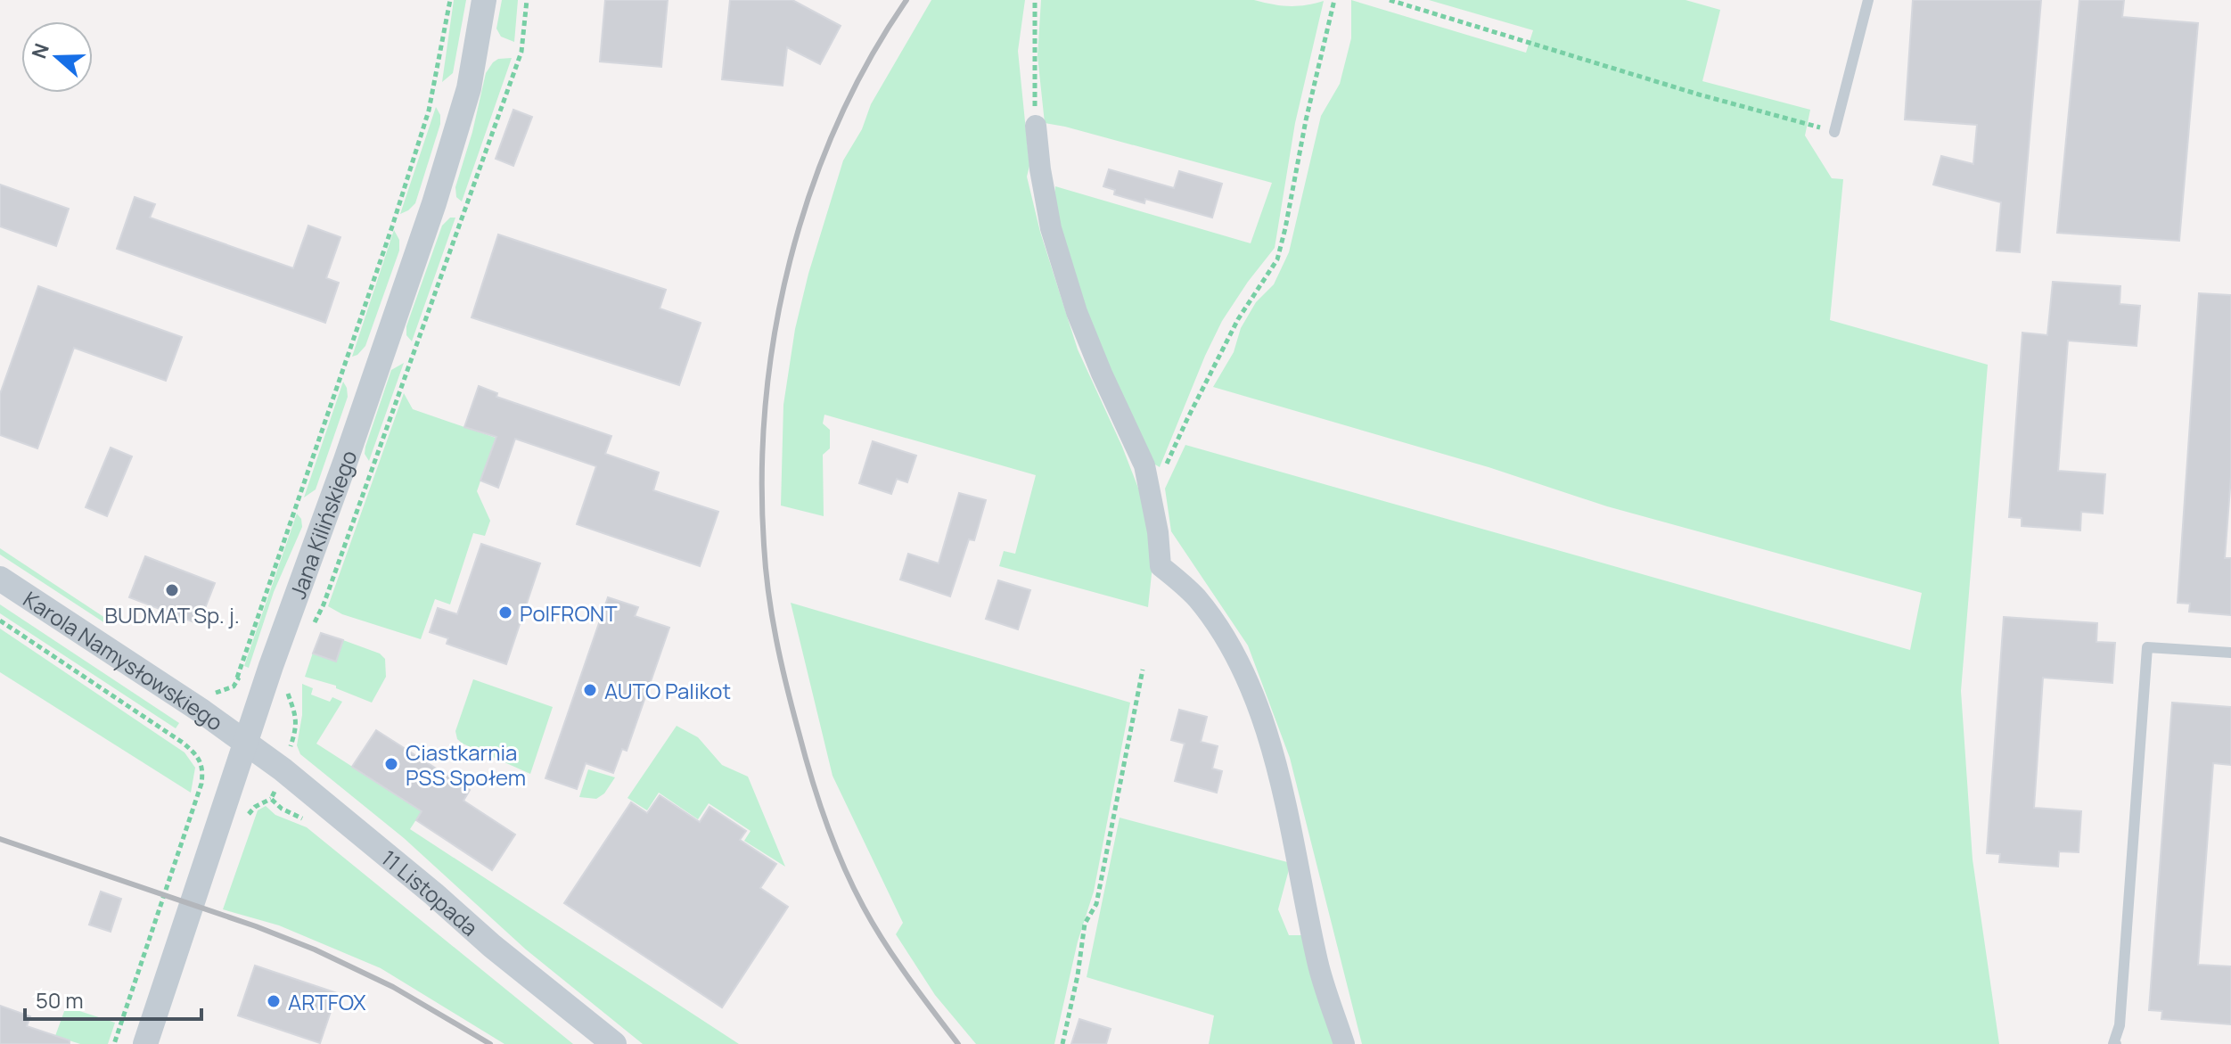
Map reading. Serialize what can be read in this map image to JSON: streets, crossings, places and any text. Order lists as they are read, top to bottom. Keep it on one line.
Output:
{"streets":{"street":["Jana Kilińskiego","Karola Namysłowskiego","11 Listopada"]},"crossings":[["Jana Kilińskiego","Karola Namysłowskiego"],["Jana Kilińskiego","11 Listopada"],["Karola Namysłowskiego","11 Listopada"]],"places":["BUDMAT Sp. j.","PolFRONT","AUTO Palikot","Ciastkarnia PSS Społem","ARTFOX"],"scale_bar":"50 m","north":"left"}
